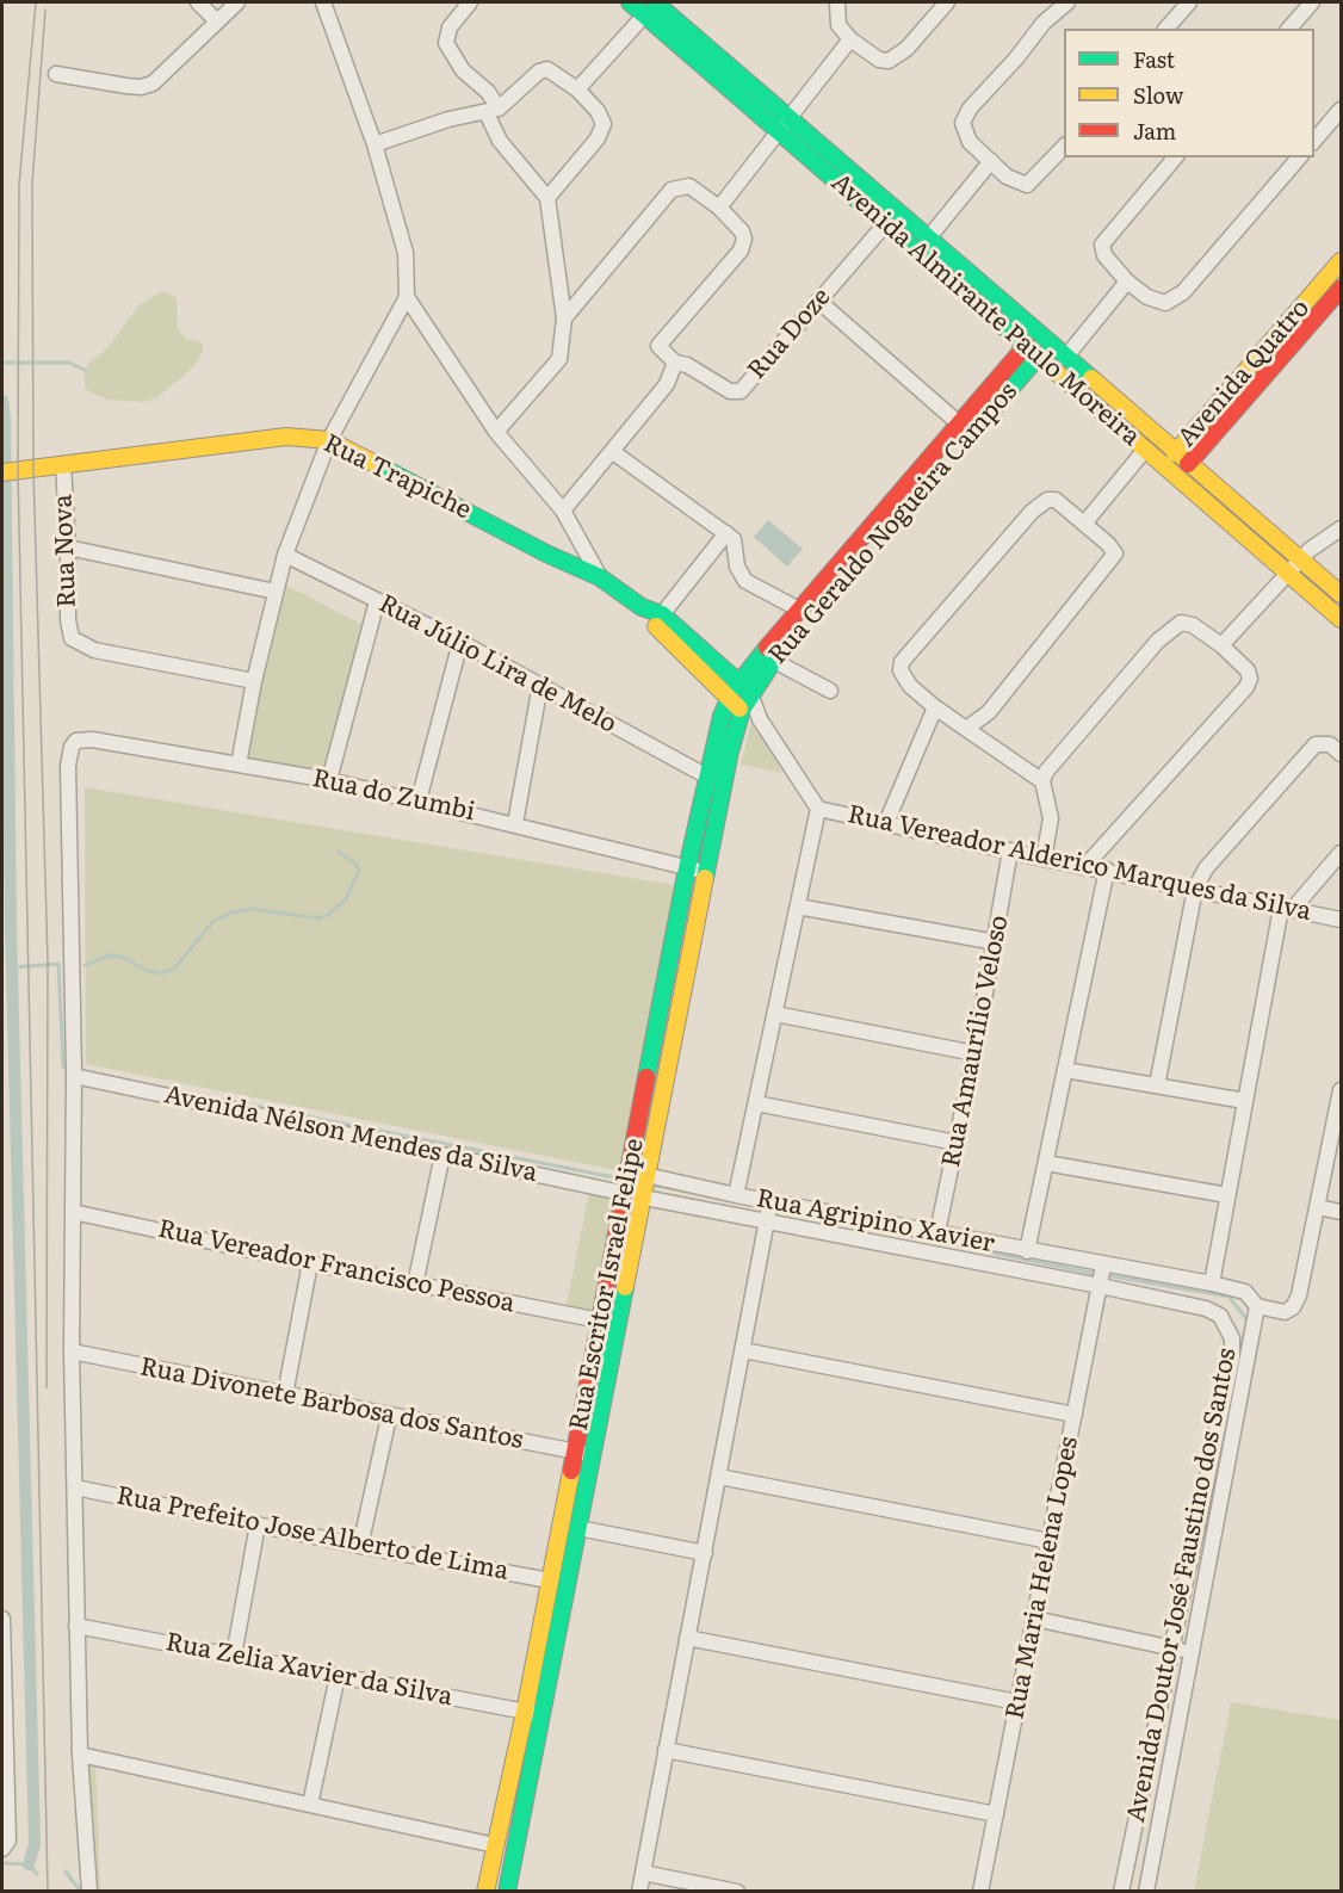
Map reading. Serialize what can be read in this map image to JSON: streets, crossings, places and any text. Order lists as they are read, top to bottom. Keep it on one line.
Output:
{"streets":{"street":["Avenida Almirante Paulo Moreira","Rua Doze","Avenida Quatro","Rua Trapiche","Rua Geraldo Nogueira Campos","Rua Nova","Rua Júlio Lira de Melo","Rua do Zumbi","Rua Vereador Alderico Marques da Silva","Rua Amaurílio Veloso","Avenida Nélson Mendes da Silva","Rua Agripino Xavier","Rua Vereador Francisco Pessoa","Rua Escritor Israel Felipe","Rua Divonete Barbosa dos Santos","Rua Prefeito Jose Alberto de Lima","Rua Maria Helena Lopes","Avenida Doutor José Faustino dos Santos","Rua Zelia Xavier da Silva"]},"crossings":[["Avenida Almirante Paulo Moreira","Rua Doze"],["Avenida Almirante Paulo Moreira","Avenida Quatro"],["Avenida Almirante Paulo Moreira","Rua Geraldo Nogueira Campos"],["Rua Trapiche","Rua Geraldo Nogueira Campos"],["Rua Trapiche","Rua Nova"],["Rua Trapiche","Rua Escritor Israel Felipe"],["Rua Geraldo Nogueira Campos","Rua Escritor Israel Felipe"],["Rua Júlio Lira de Melo","Rua Escritor Israel Felipe"],["Rua do Zumbi","Avenida Nélson Mendes da Silva"],["Rua do Zumbi","Rua Escritor Israel Felipe"],["Rua Vereador Alderico Marques da Silva","Rua Amaurílio Veloso"],["Rua Amaurílio Veloso","Rua Agripino Xavier"],["Avenida Nélson Mendes da Silva","Rua Agripino Xavier"],["Avenida Nélson Mendes da Silva","Rua Escritor Israel Felipe"],["Avenida Nélson Mendes da Silva","Avenida Doutor José Faustino dos Santos"],["Rua Agripino Xavier","Rua Escritor Israel Felipe"],["Rua Agripino Xavier","Rua Maria Helena Lopes"],["Rua Agripino Xavier","Avenida Doutor José Faustino dos Santos"],["Rua Vereador Francisco Pessoa","Rua Escritor Israel Felipe"],["Rua Escritor Israel Felipe","Rua Divonete Barbosa dos Santos"],["Rua Escritor Israel Felipe","Rua Prefeito Jose Alberto de Lima"],["Rua Escritor Israel Felipe","Rua Zelia Xavier da Silva"],["Rua Maria Helena Lopes","Avenida Doutor José Faustino dos Santos"]],"legend":["Fast","Slow","Jam"]}
